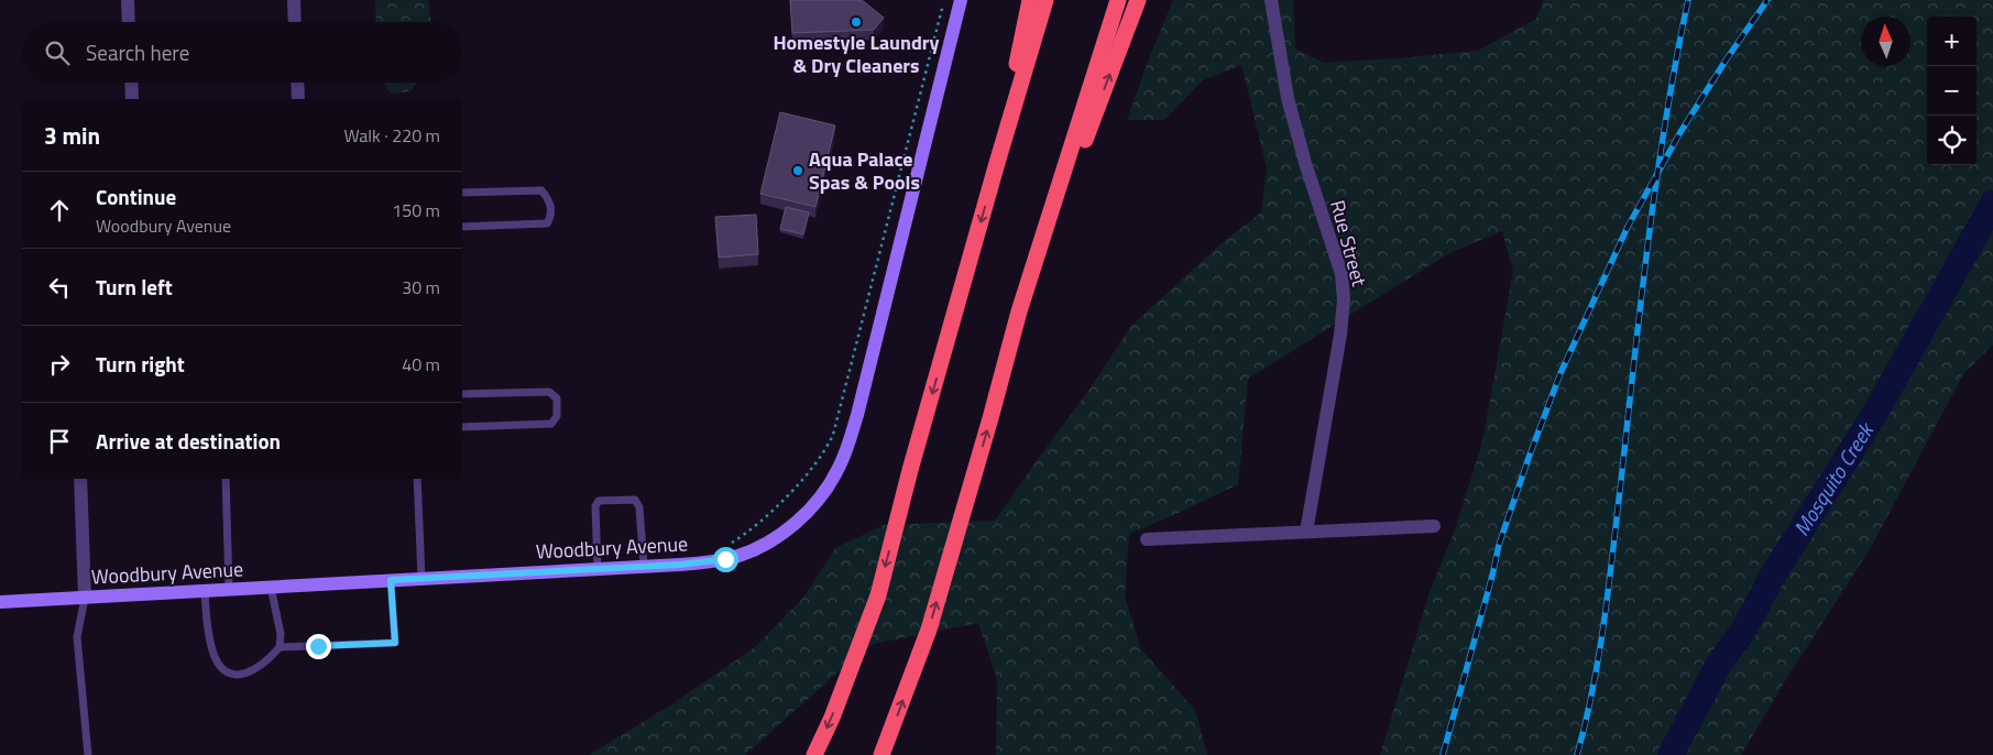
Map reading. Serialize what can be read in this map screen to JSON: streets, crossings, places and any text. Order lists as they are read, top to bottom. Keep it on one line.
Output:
{"streets":{"main road":["Woodbury Avenue"],"street":["Rue Street"]},"water":["Mosquito Creek"],"places":["Homestyle Laundry & Dry Cleaners","Aqua Palace Spas & Pools"],"north":"top","page":{"map_buttons":["+","−"],"search":"Search here","heading":["3 min","Walk · 220 m"],"list":[["Continue","Woodbury Avenue","150 m"],["Turn left","30 m"],["Turn right","40 m"],"Arrive at destination"]}}
